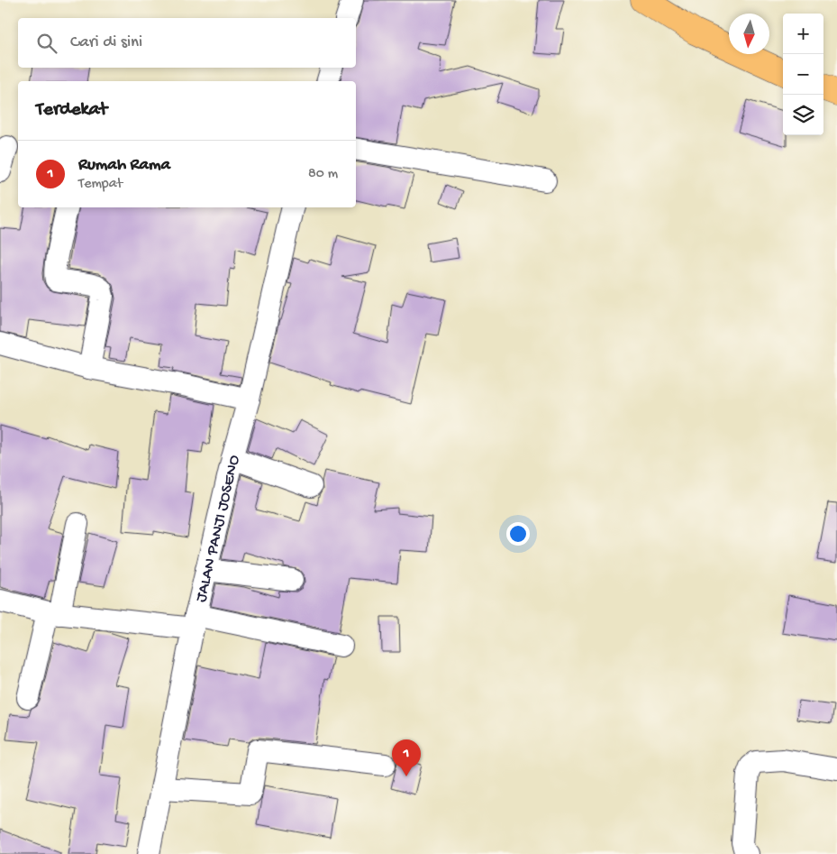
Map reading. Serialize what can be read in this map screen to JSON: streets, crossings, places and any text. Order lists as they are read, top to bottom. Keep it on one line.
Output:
{"streets":{"street":["JALAN PANJI JOSENO"]},"north":"bottom","page":{"map_buttons":["+","−"],"search":"Cari di sini","heading":"Terdekat","list":[{"mark":"1","name":"Rumah Rama","note":"Tempat","value":"80 m"}],"pins":"1"}}
